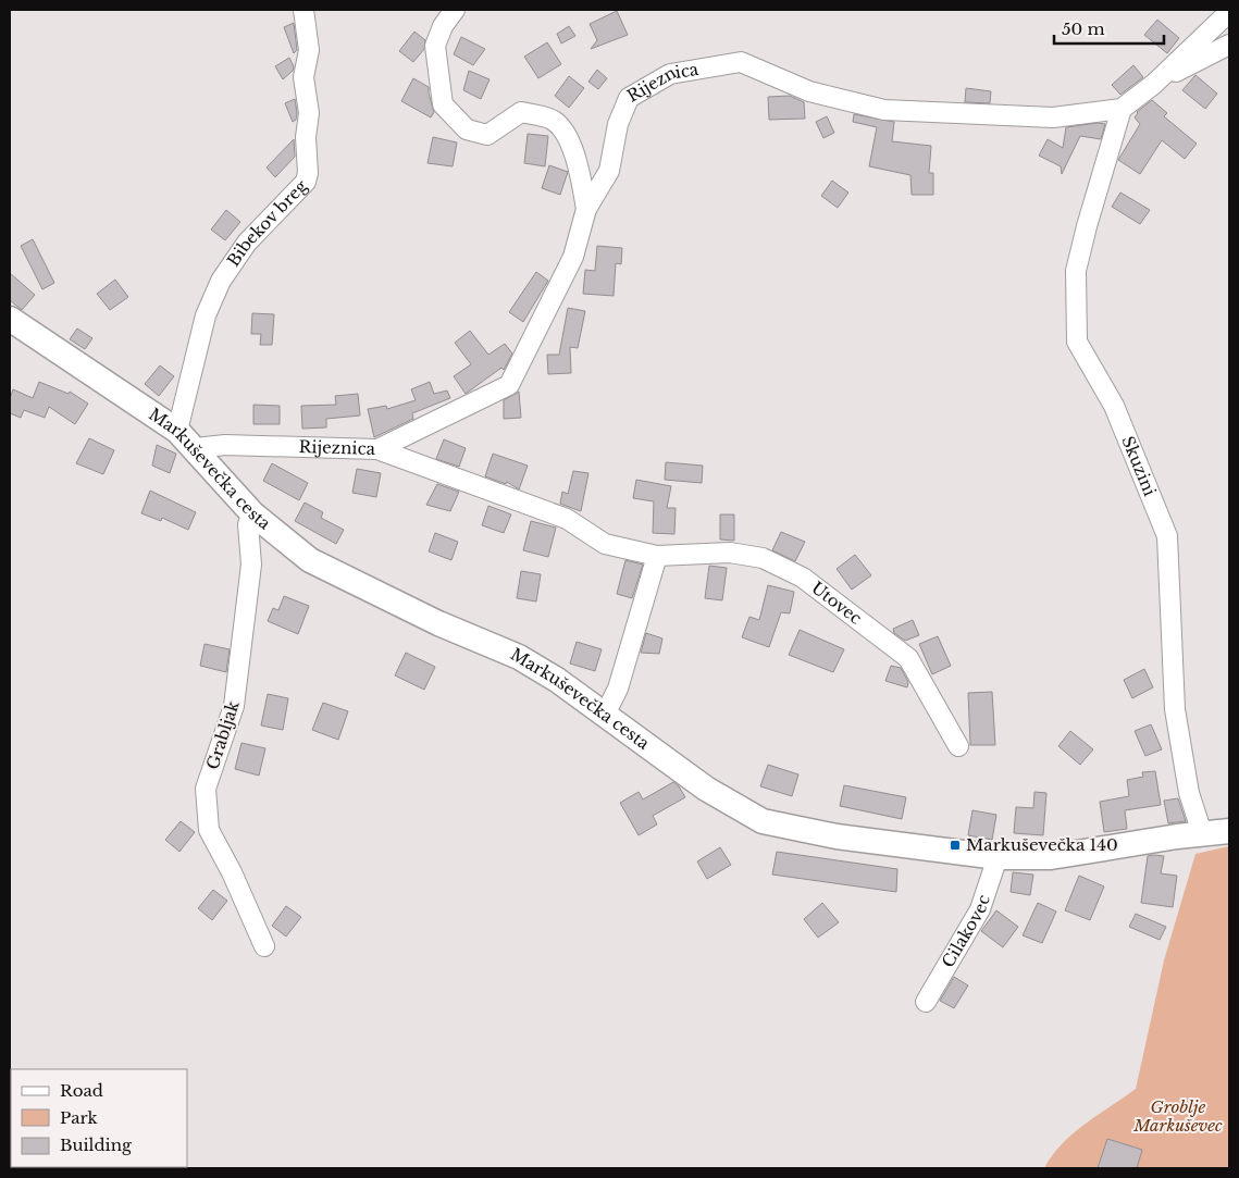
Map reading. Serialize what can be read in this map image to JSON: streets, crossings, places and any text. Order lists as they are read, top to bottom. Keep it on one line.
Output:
{"streets":{"main road":["Markuševečka cesta"],"street":["Rijeznica","Bibekov breg","Skuzini","Utovec","Grabljak","Cilakovec"]},"crossings":[["Rijeznica","Bibekov breg"],["Rijeznica","Skuzini"],["Rijeznica","Markuševečka cesta"],["Rijeznica","Utovec"],["Bibekov breg","Markuševečka cesta"],["Skuzini","Markuševečka cesta"],["Markuševečka cesta","Grabljak"],["Markuševečka cesta","Cilakovec"]],"parks":["Groblje Markuševec"],"places":{"transit":["Markuševečka 140"]},"legend":["Road","Park","Building"],"scale_bar":"50 m"}
